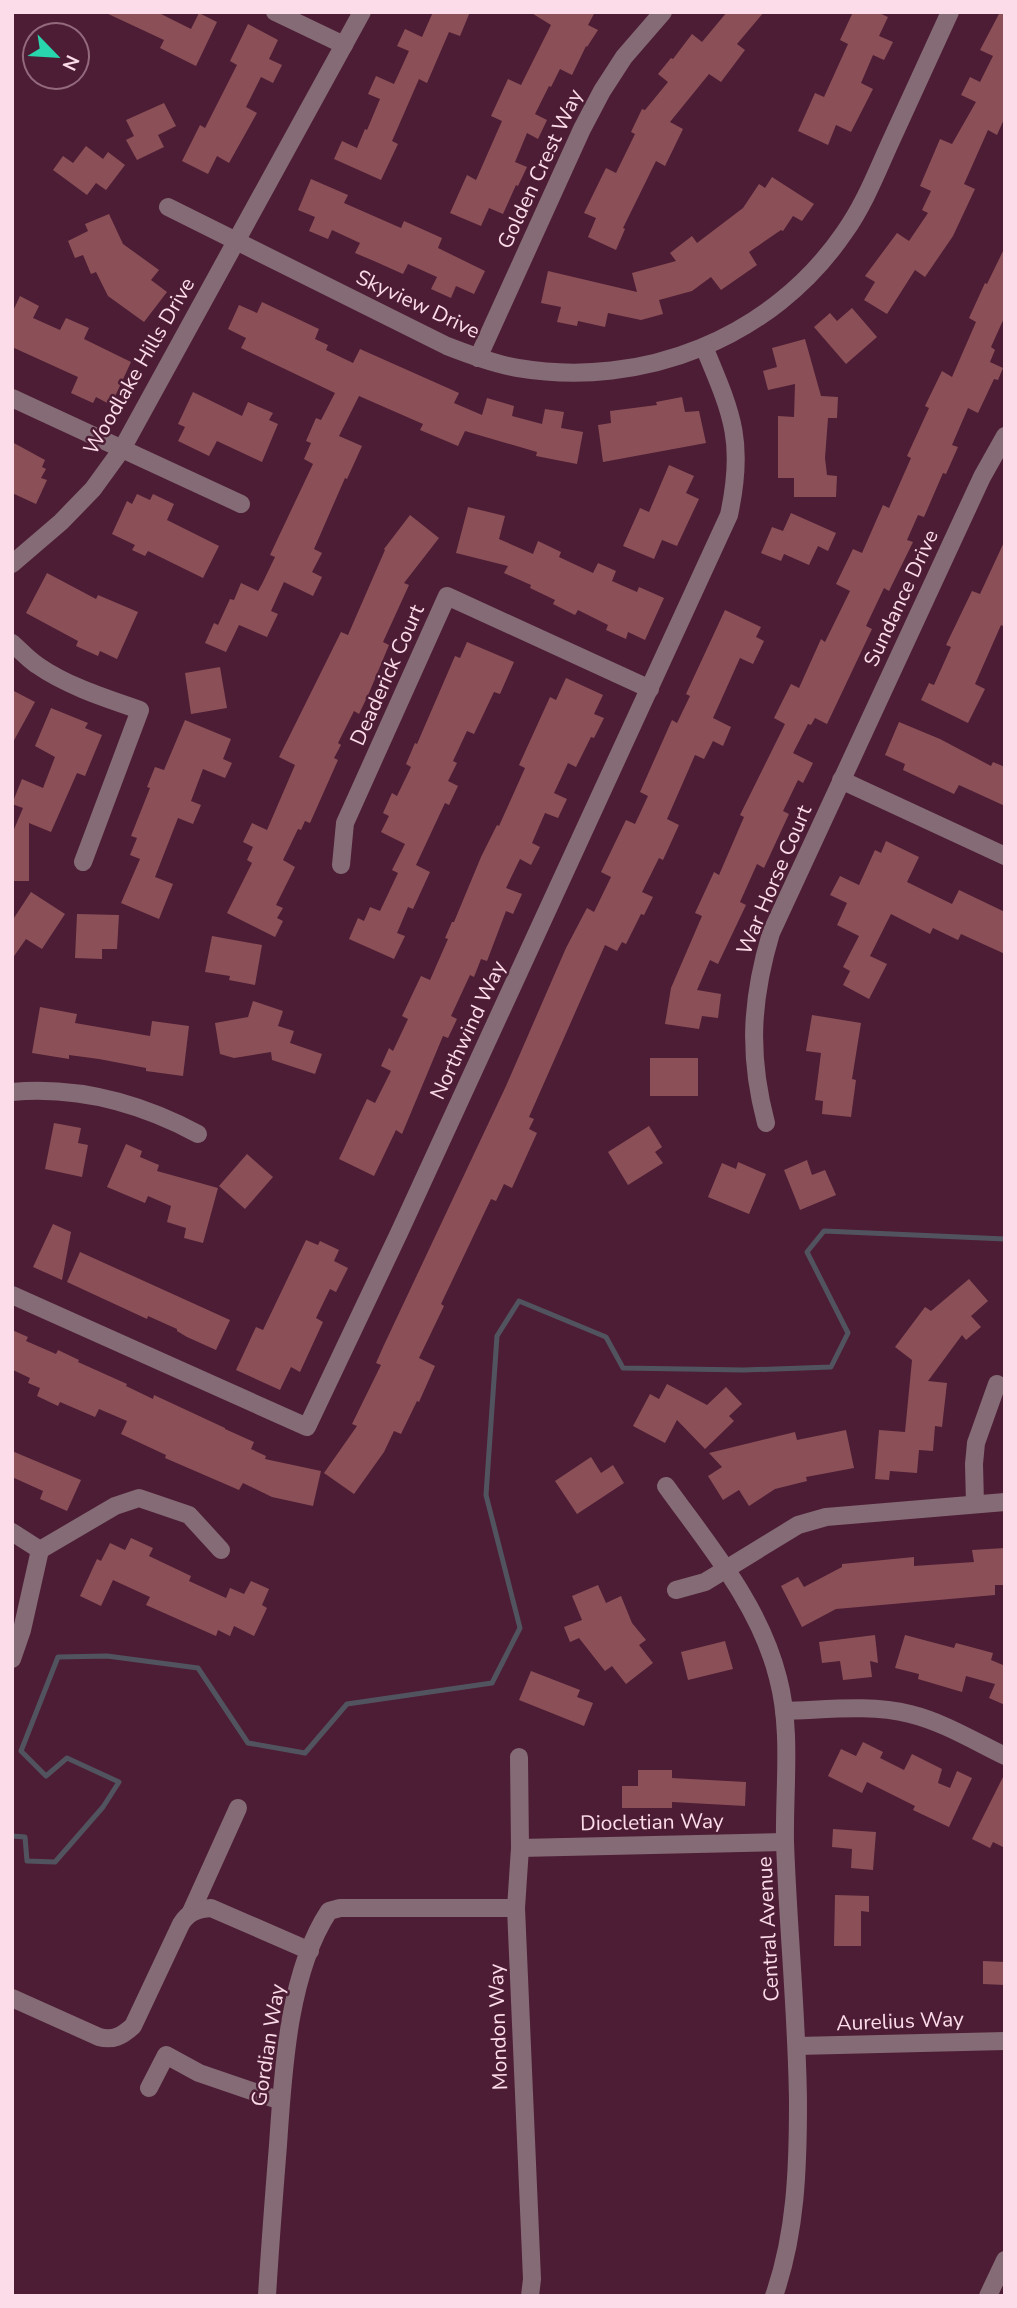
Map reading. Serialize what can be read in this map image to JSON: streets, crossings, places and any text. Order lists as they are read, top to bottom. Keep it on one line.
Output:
{"streets":{"street":["Golden Crest Way","Skyview Drive","Woodlake Hills Drive","Sundance Drive","Deaderick Court","War Horse Court","Northwind Way","Diocletian Way","Central Avenue","Aurelius Way","Mondon Way","Gordian Way"]},"crossings":[["Golden Crest Way","Skyview Drive"],["Skyview Drive","Woodlake Hills Drive"],["Skyview Drive","Northwind Way"],["Sundance Drive","War Horse Court"],["Deaderick Court","Northwind Way"],["Diocletian Way","Central Avenue"],["Diocletian Way","Mondon Way"],["Central Avenue","Aurelius Way"],["Mondon Way","Gordian Way"]],"north":"bottom right"}
